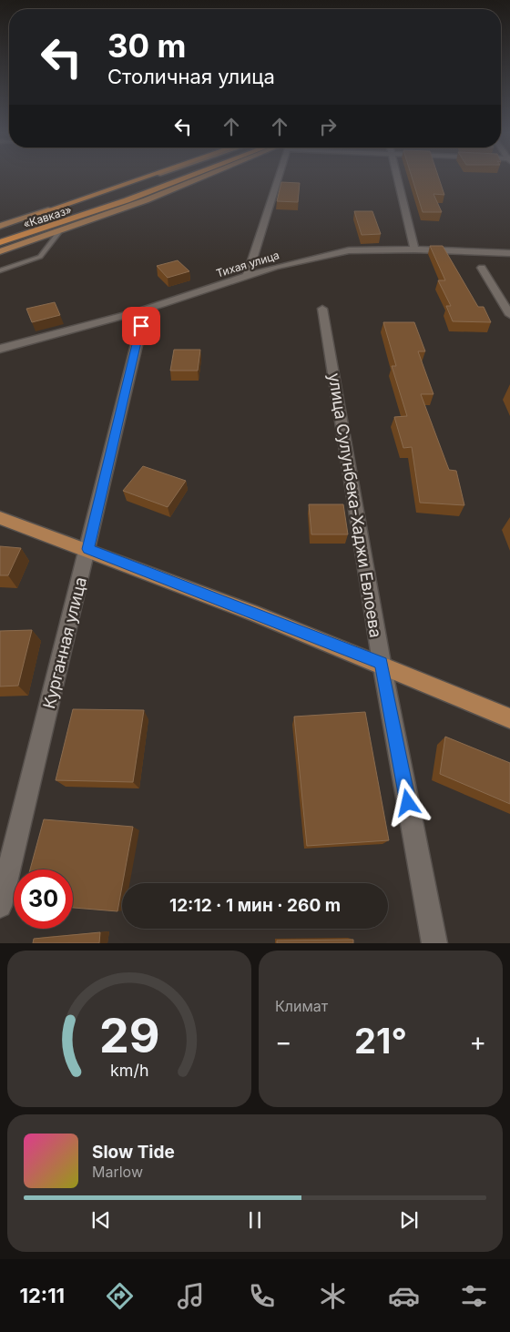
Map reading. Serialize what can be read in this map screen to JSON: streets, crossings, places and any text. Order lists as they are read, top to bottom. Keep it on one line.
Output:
{"streets":{"highway":["«Кавказ»"],"street":["Тихая улица","улица Сулунбека-Хаджи Евлоева","Курганная улица"]},"page":{"turn":["30 m","Столичная улица"],"limit":"30","trip":"12:12 · 1 мин · 260 m","tile":"Климат","heat":["−","21°","+"],"song":["Slow Tide","Marlow"],"tabs":"12:11","gauge":["29","km/h"]}}
